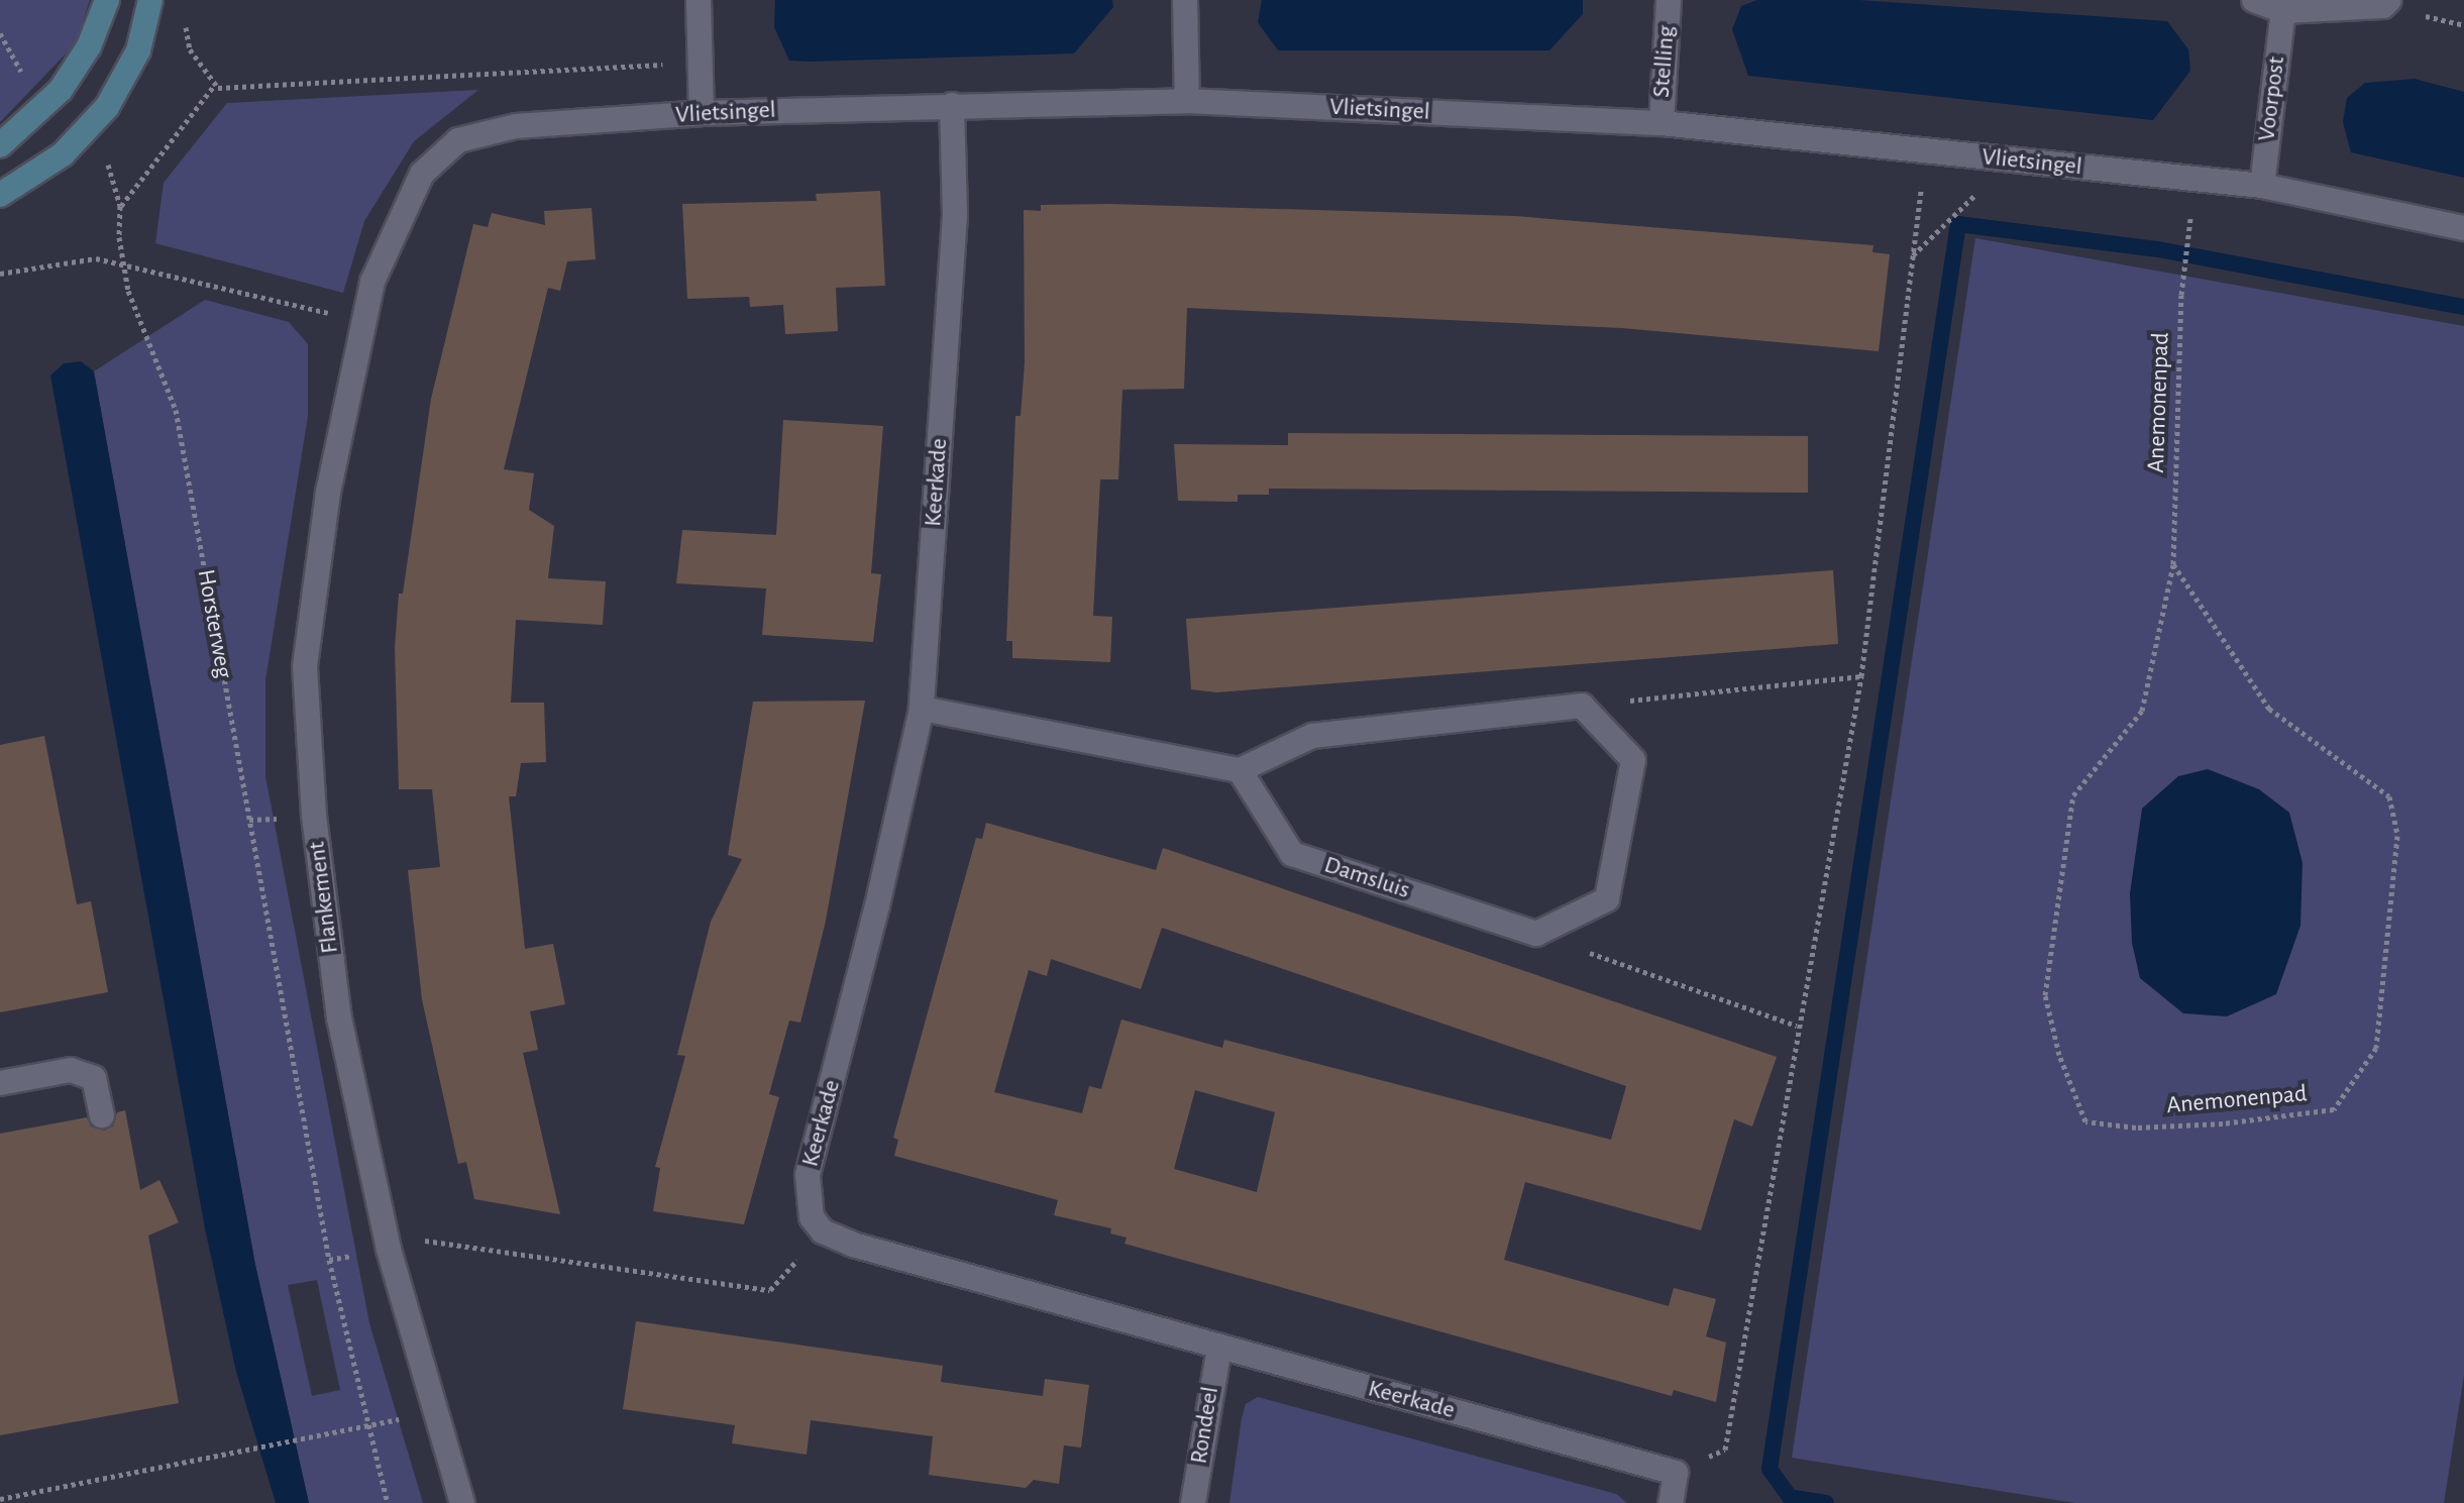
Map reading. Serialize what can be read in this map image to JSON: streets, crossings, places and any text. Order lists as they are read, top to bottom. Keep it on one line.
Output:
{"streets":{"street":["Stelling","Voorpost","Vlietsingel","Keerkade","Damsluis","Flankement","Rondeel"],"path":["Anemonenpad","Horsterweg"]},"crossings":[["Stelling","Vlietsingel"],["Voorpost","Vlietsingel"],["Vlietsingel","Keerkade"],["Vlietsingel","Flankement"],["Keerkade","Rondeel"]]}
